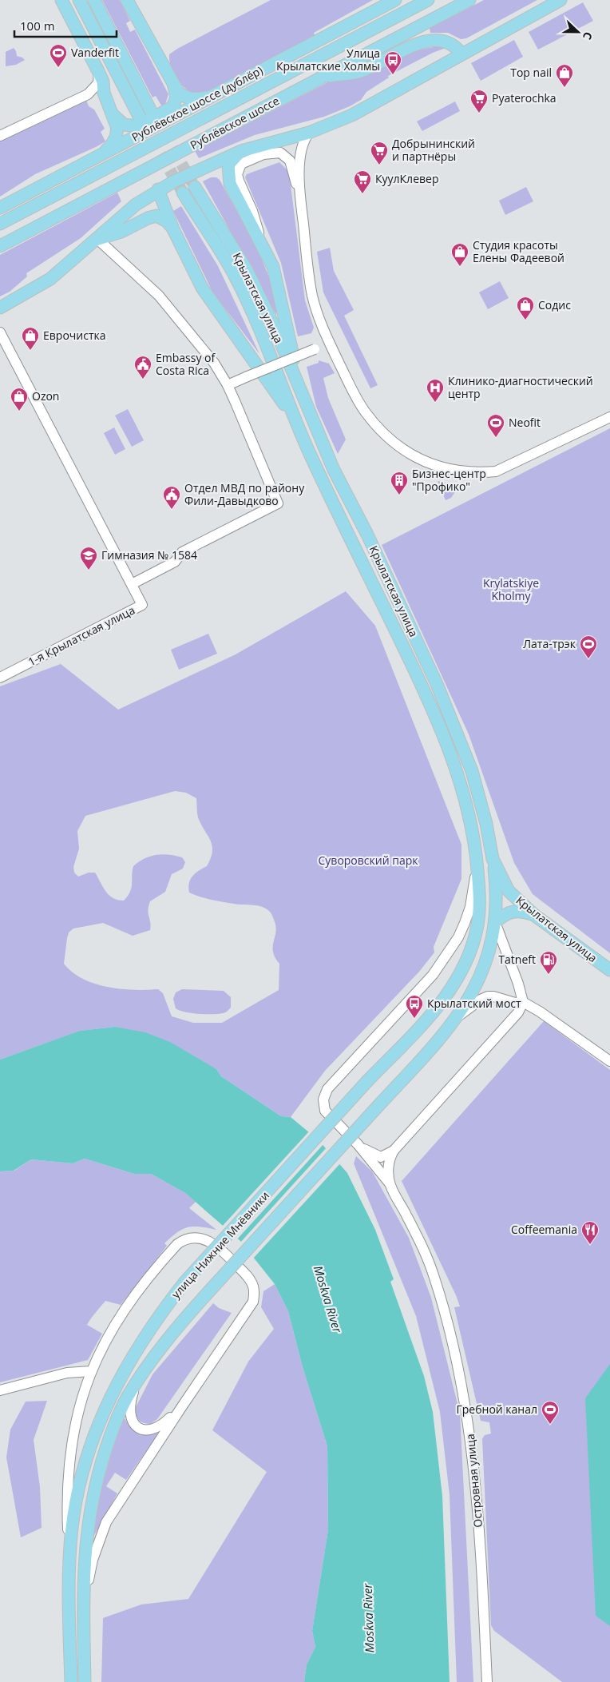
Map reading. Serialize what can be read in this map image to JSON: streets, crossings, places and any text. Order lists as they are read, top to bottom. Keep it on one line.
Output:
{"streets":{"main road":["Рублёвское шоссе (дублёр)","Рублёвское шоссе","Крылатская улица","улица Нижние Мнёвники"],"street":["1-я Крылатская улица","Островная улица"]},"crossings":[["Крылатская улица","улица Нижние Мнёвники"]],"water":["Moskva River"],"parks":["Krylatskiye Kholmy","Суворовский парк"],"places":{"sports":["Vanderfit","Neofit","Лата-трэк","Гребной канал"],"bus stop":["Улица Крылатские Холмы","Крылатский мост"],"shop":["Top nail","Студия красоты Елены Фадеевой","Содис","Еврочистка","Ozon"],"supermarket":["Pyaterochka","Добрынинский и партнёры","КуулКлевер"],"public building":["Embassy of Costa Rica","Отдел МВД по району Фили-Давыдково"],"hospital":["Клинико-диагностический центр"],"building":["Бизнес-центр \"Профико\""],"school or university":["Гимназия № 1584"],"fuel station":["Tatneft"],"restaurant":["Coffeemania"]},"scale_bar":"100 m","north":"right"}
